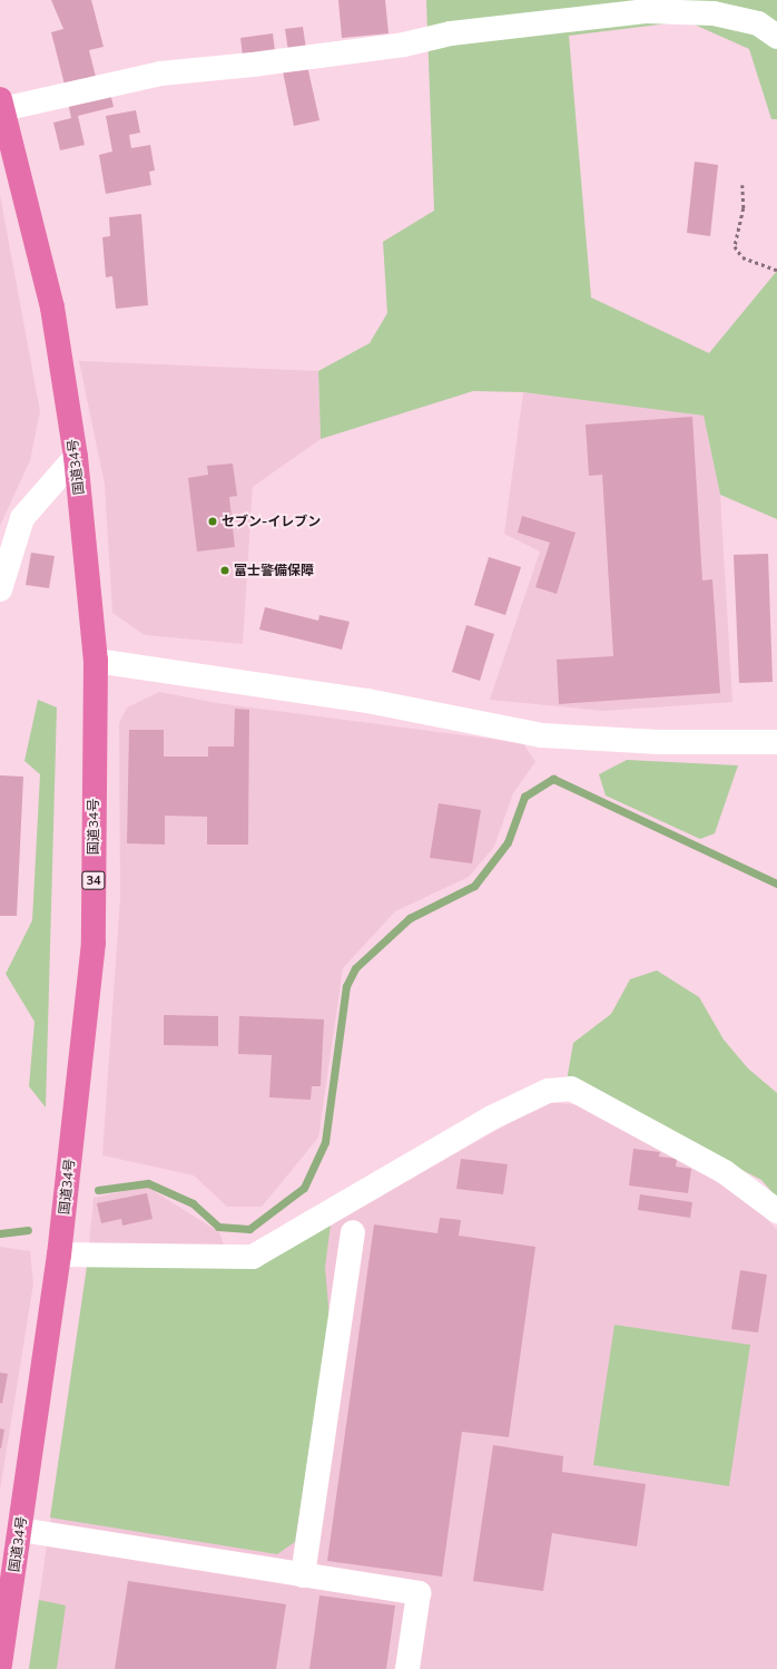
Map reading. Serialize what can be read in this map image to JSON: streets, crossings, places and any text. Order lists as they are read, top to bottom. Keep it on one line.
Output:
{"streets":{"highway":["国道34号","34"]},"places":["セブン-イレブン","富士警備保障"]}
